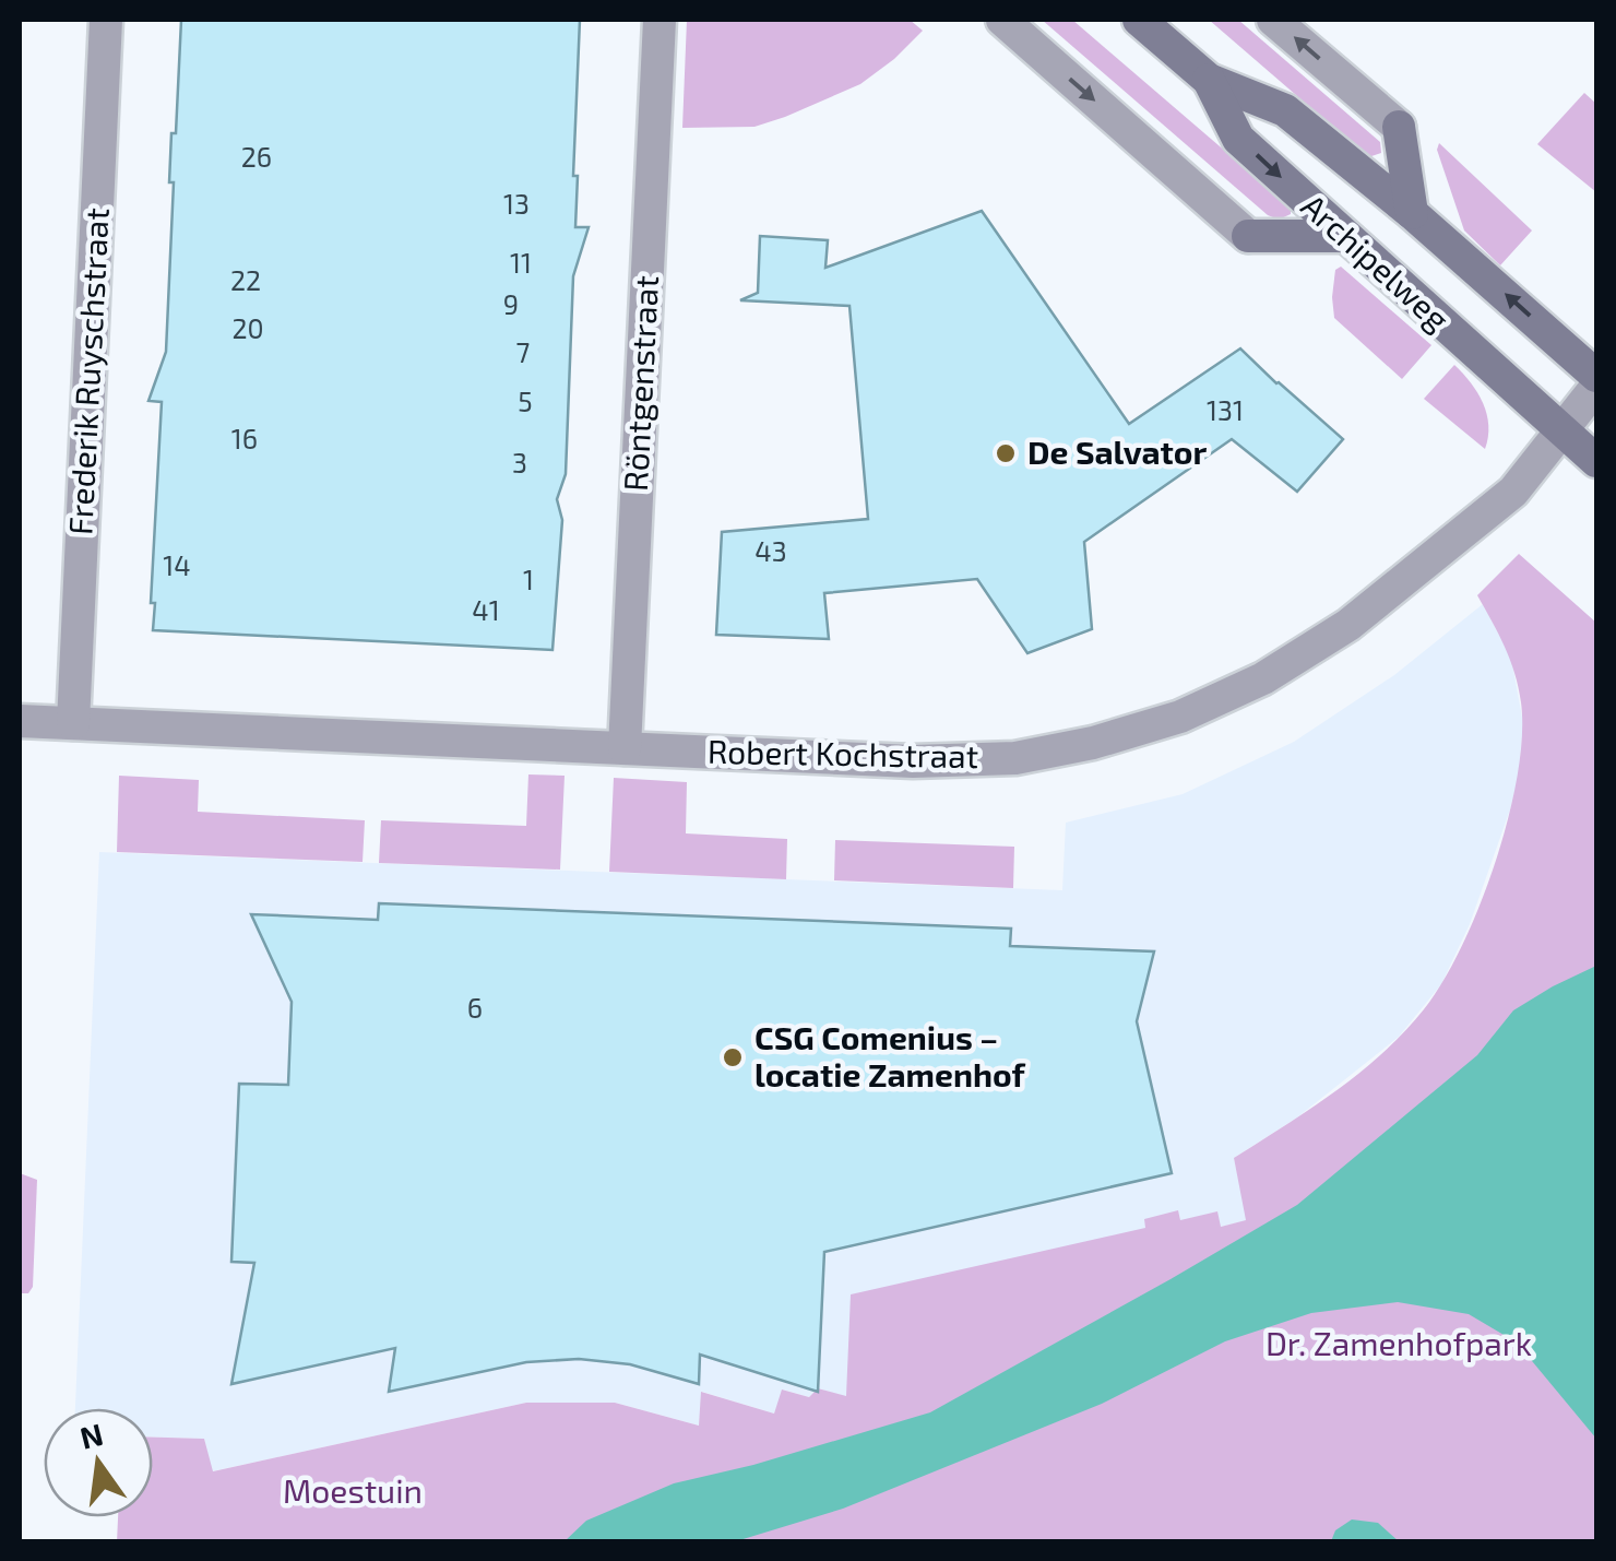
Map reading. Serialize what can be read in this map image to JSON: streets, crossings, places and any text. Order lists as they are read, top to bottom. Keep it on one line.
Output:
{"streets":{"main road":["Archipelweg"],"street":["Frederik Ruyschstraat","Röntgenstraat","Robert Kochstraat"]},"crossings":[["Archipelweg","Robert Kochstraat"],["Frederik Ruyschstraat","Robert Kochstraat"],["Röntgenstraat","Robert Kochstraat"]],"parks":["Dr. Zamenhofpark","Moestuin"],"places":["De Salvator","CSG Comenius – locatie Zamenhof"],"house_numbers":["26","13","11","22","9","20","7","5","131","16","3","43","14","1","41","6"],"north":"top"}
